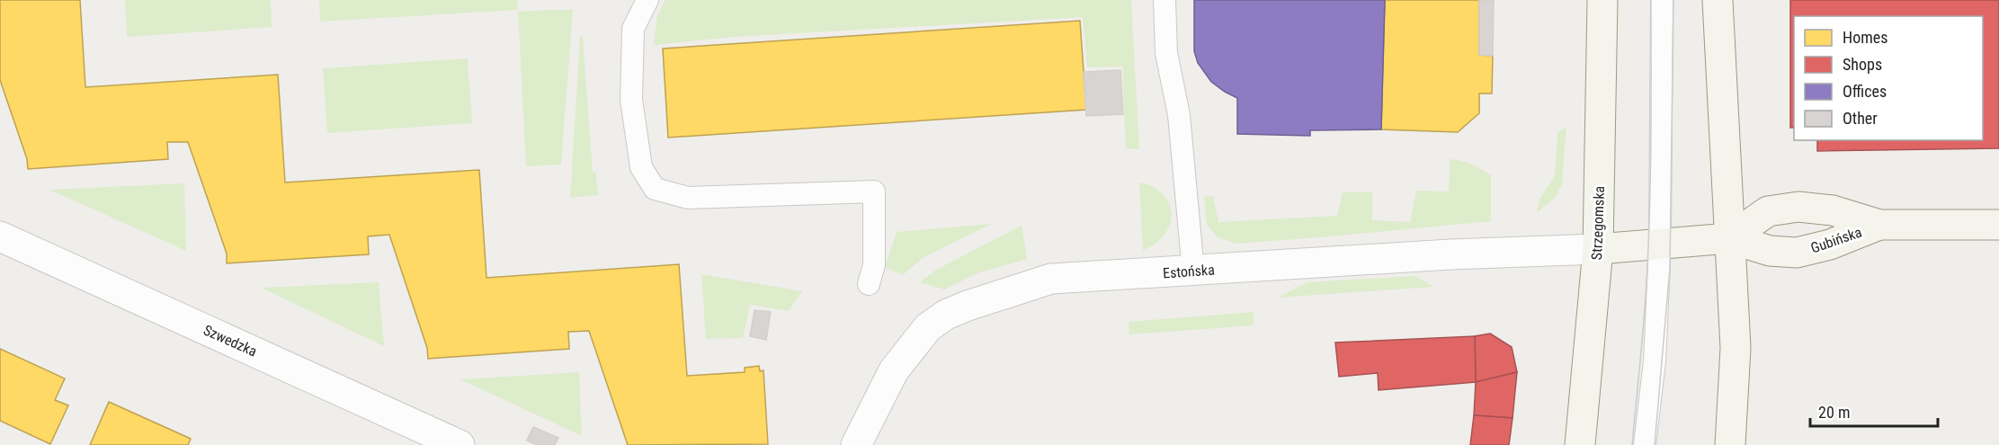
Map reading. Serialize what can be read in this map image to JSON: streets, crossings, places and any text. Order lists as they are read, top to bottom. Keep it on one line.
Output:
{"streets":{"main road":["Strzegomska","Gubińska"],"street":["Estońska","Szwedzka"]},"crossings":[["Strzegomska","Estońska"]],"legend":["Homes","Shops","Offices","Other"],"scale_bar":"20 m"}
